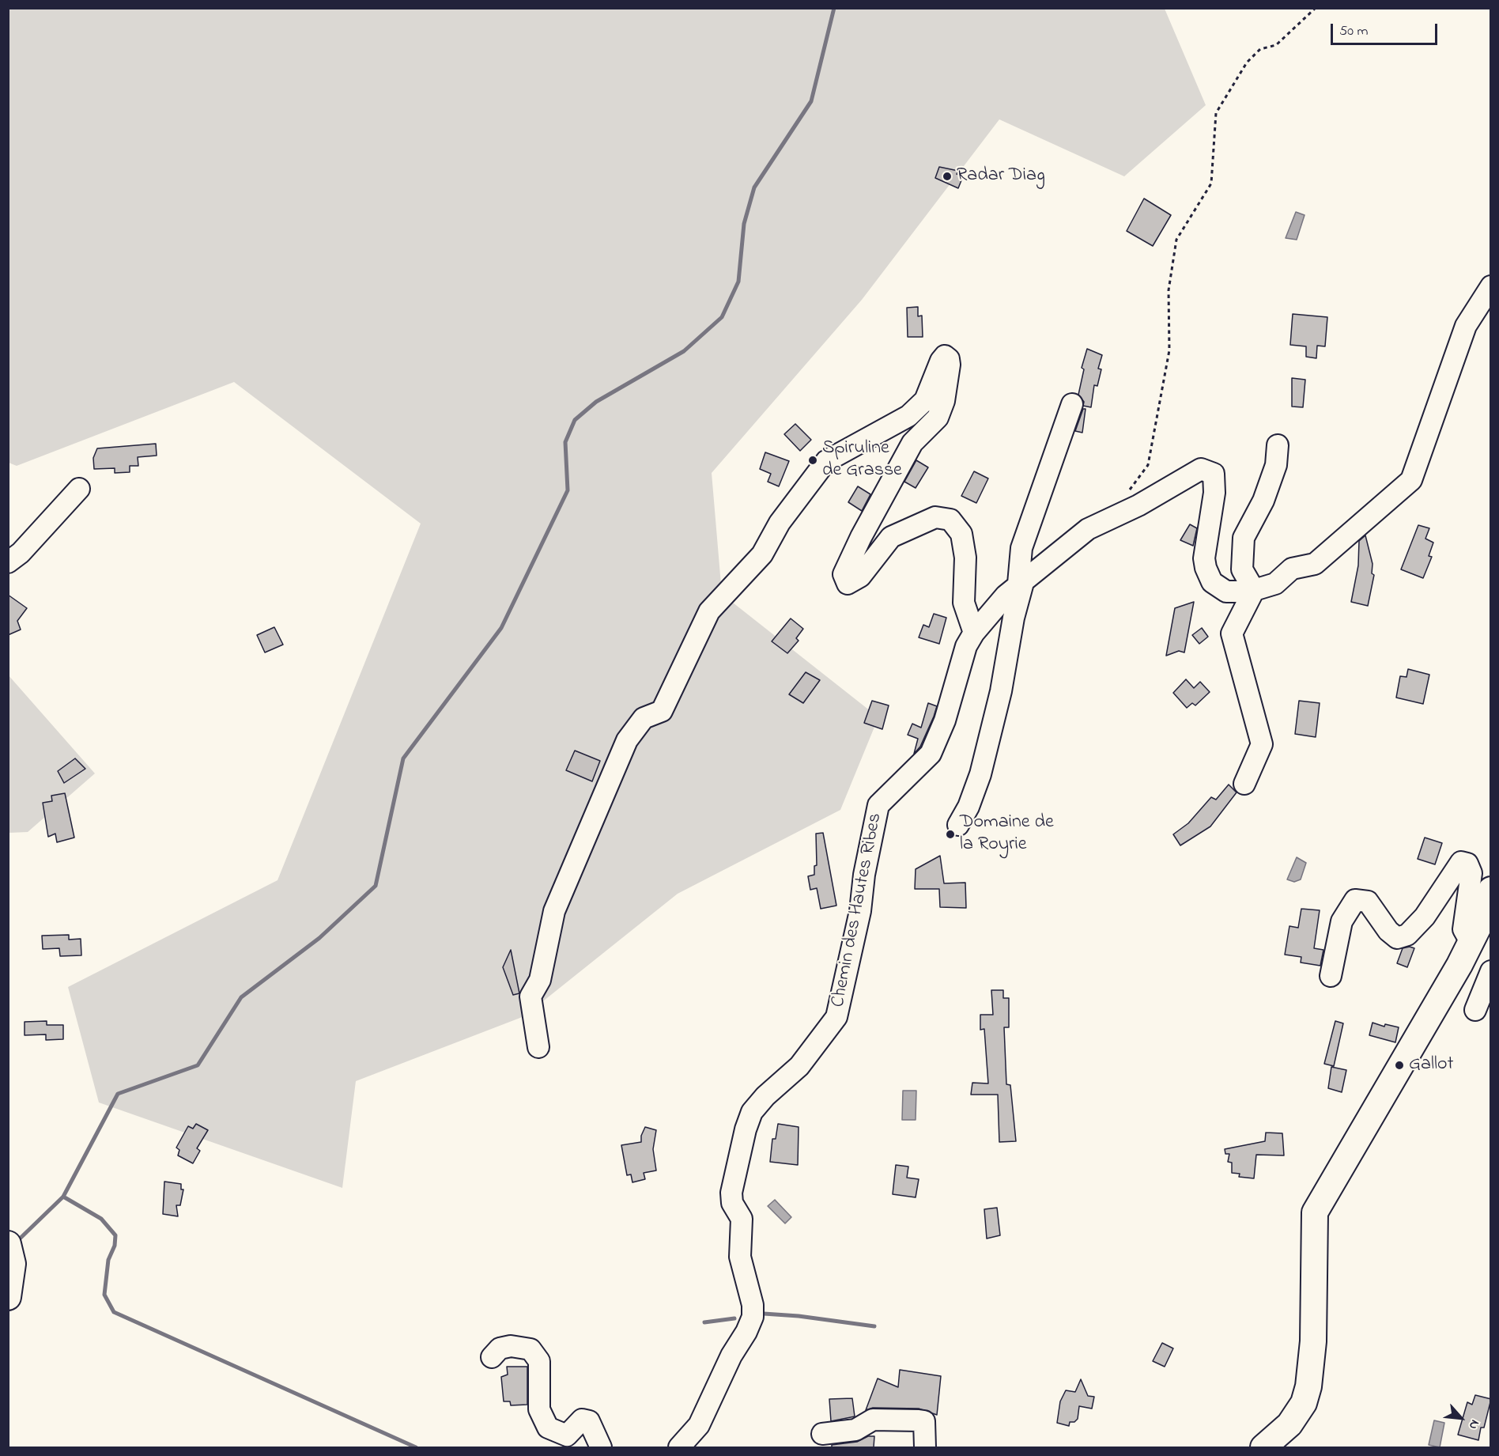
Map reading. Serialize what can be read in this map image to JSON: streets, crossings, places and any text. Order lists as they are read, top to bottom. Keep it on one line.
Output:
{"streets":{"street":["Chemin des Hautes Ribes"]},"places":["Radar Diag","Spiruline de Grasse","Domaine de la Royrie","Gallot"],"scale_bar":"50 m","north":"bottom right"}
